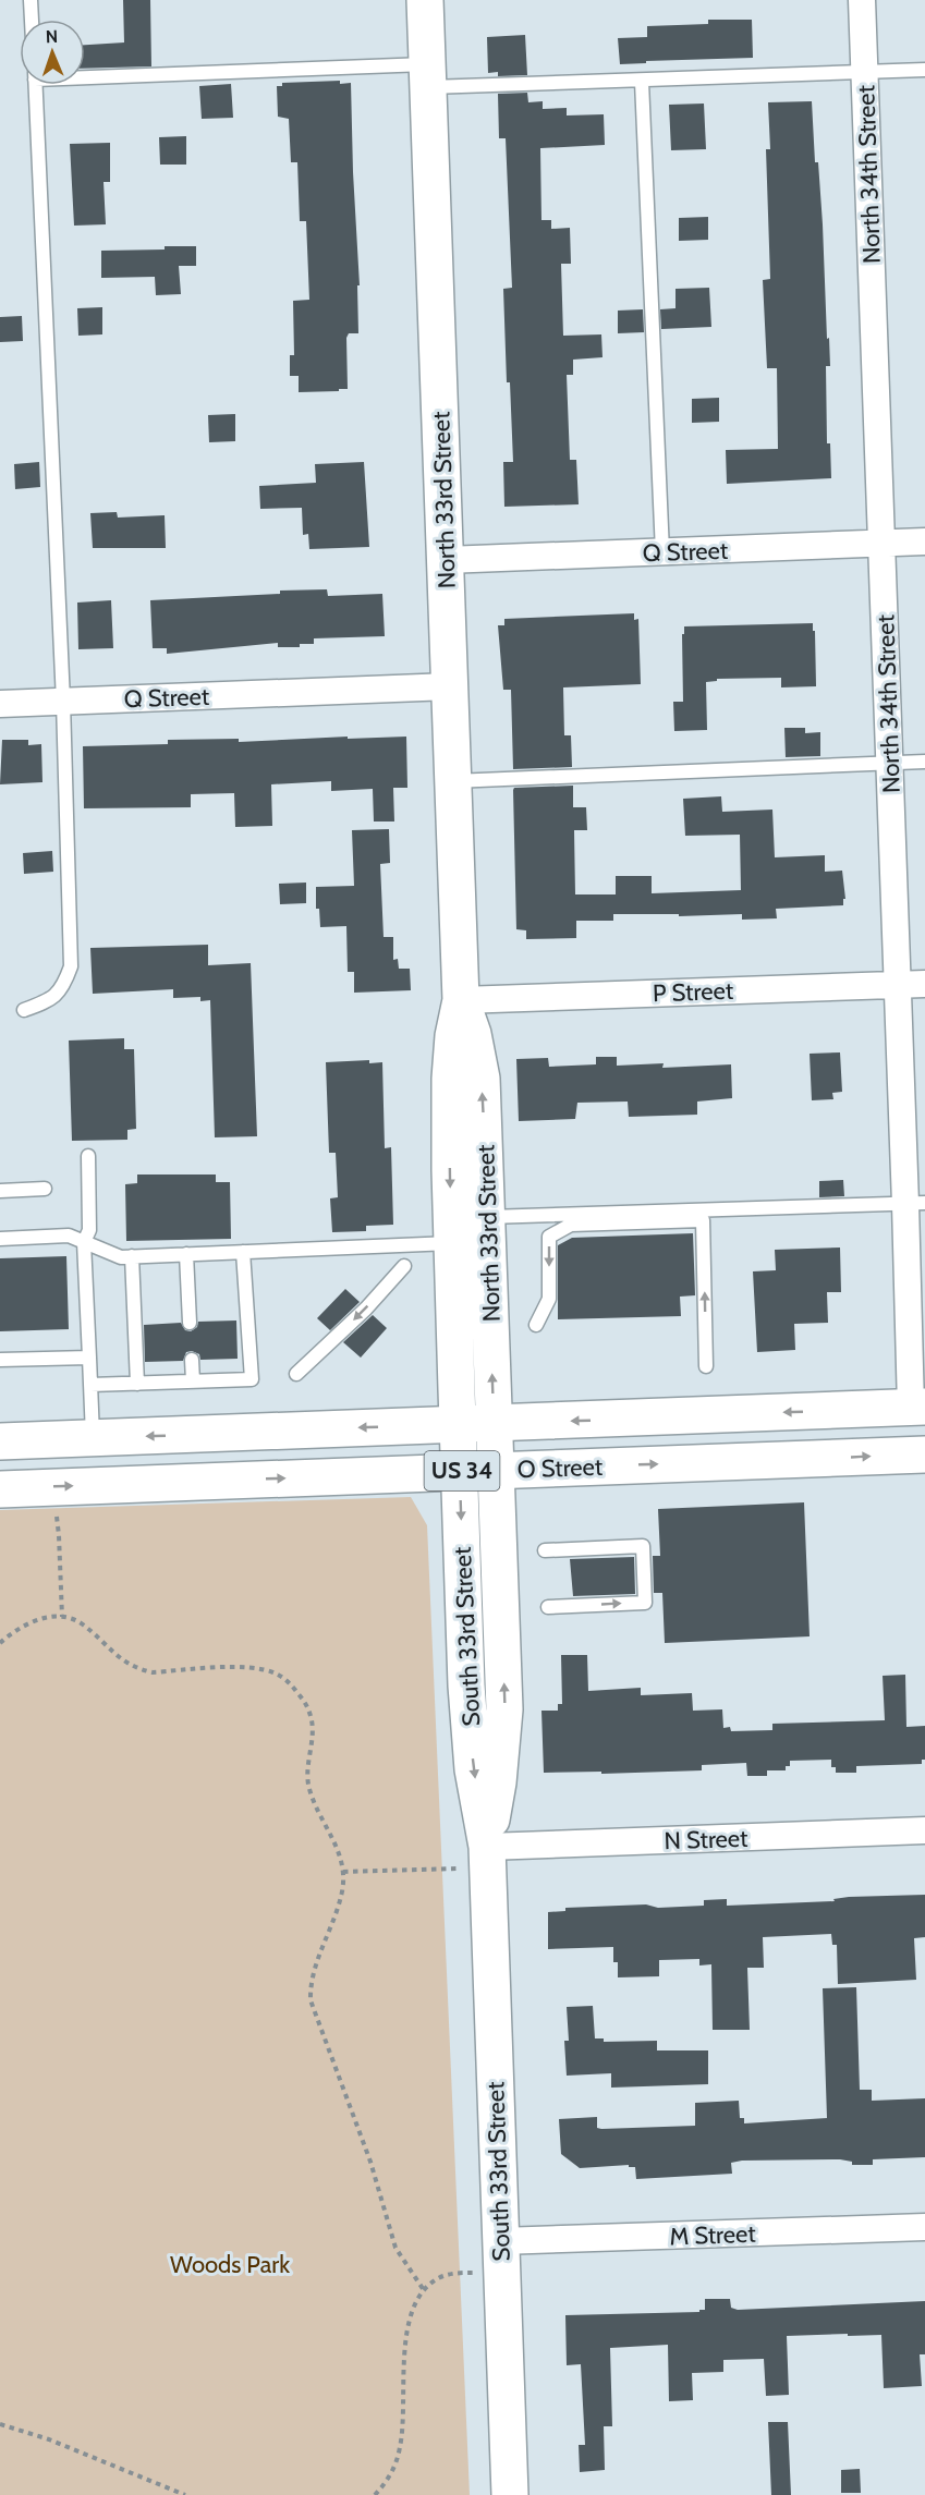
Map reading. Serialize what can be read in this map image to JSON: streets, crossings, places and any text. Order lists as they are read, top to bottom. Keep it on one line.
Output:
{"streets":{"main road":["North 33rd Street","O Street","US 34","South 33rd Street"],"street":["North 34th Street","Q Street","P Street","N Street","M Street"]},"crossings":[["North 34th Street","Q Street"],["North 34th Street","P Street"],["North 34th Street","O Street"],["North 33rd Street","Q Street"],["North 33rd Street","P Street"],["North 33rd Street","O Street"],["North 33rd Street","South 33rd Street"],["O Street","South 33rd Street"],["South 33rd Street","N Street"],["South 33rd Street","M Street"]],"parks":["Woods Park"],"north":"top"}
